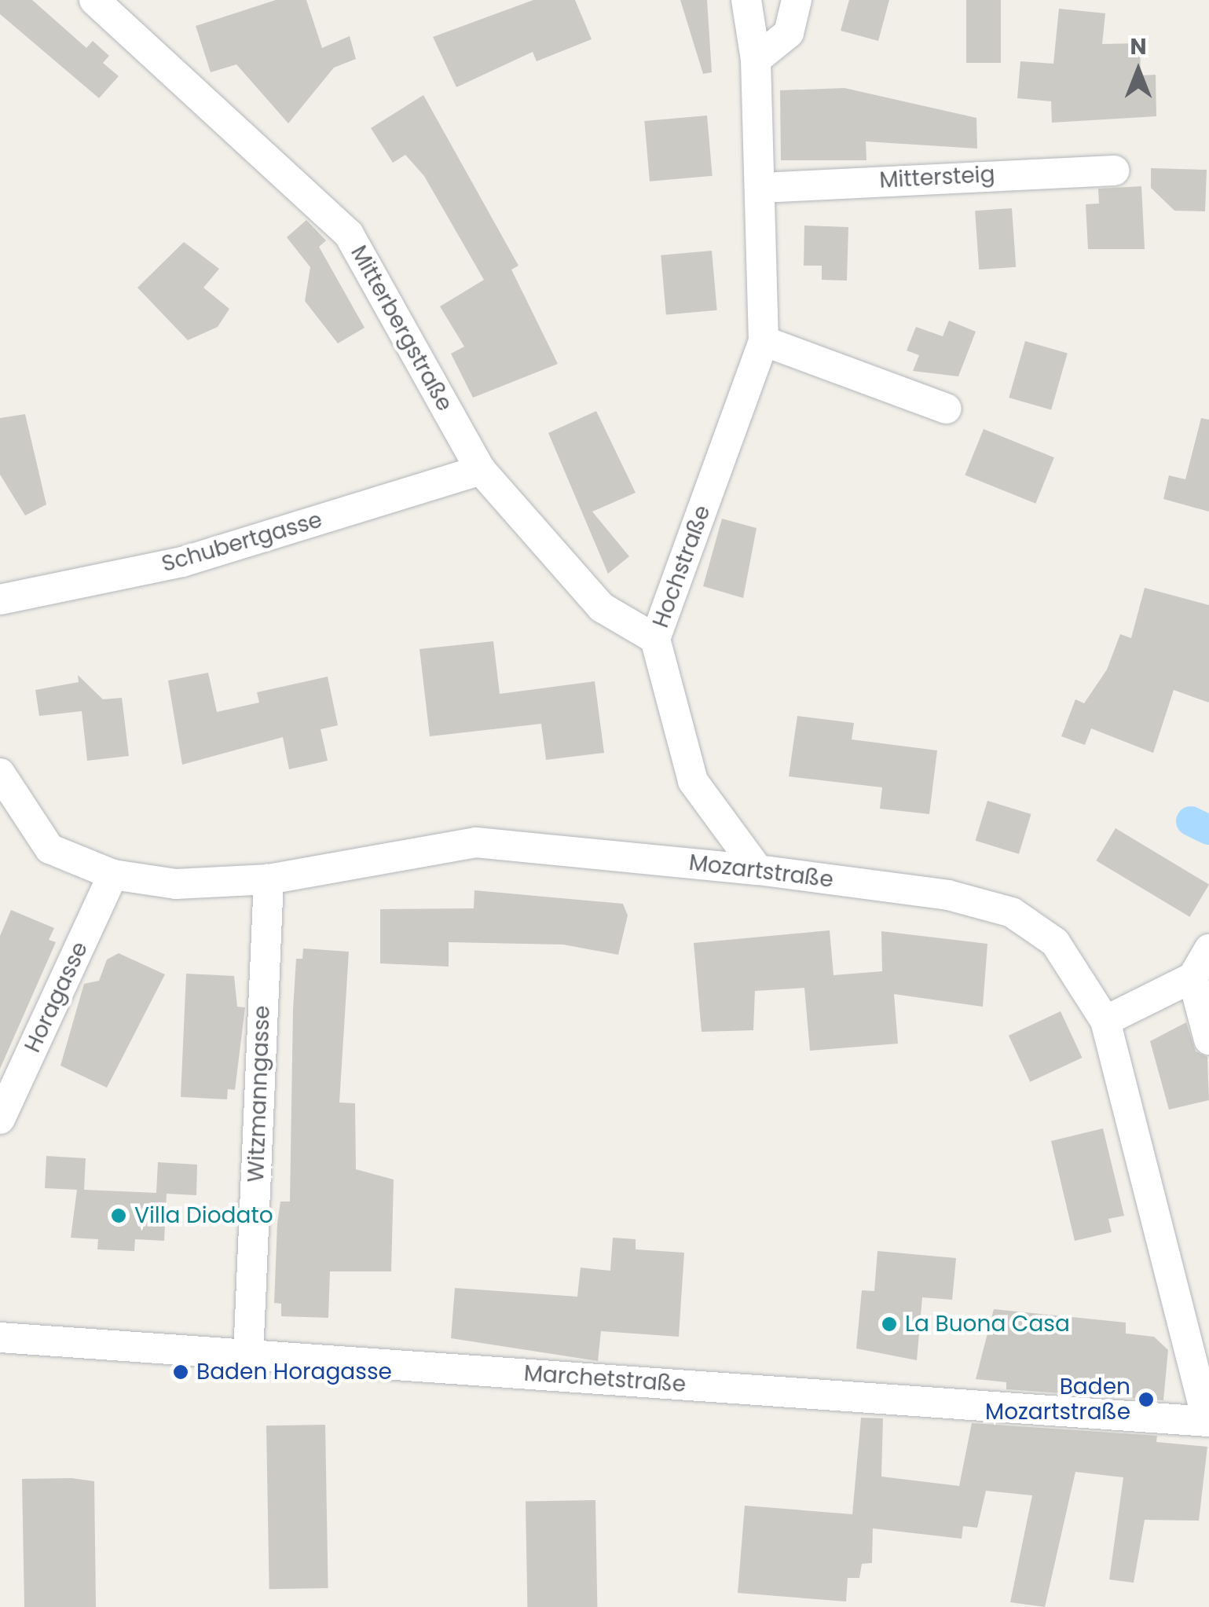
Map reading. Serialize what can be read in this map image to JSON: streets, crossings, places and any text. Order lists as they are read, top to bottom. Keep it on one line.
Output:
{"streets":{"street":["Mittersteig","Mitterbergstraße","Schubertgasse","Hochstraße","Mozartstraße","Horagasse","Witzmanngasse","Marchetstraße"]},"crossings":[["Mittersteig","Hochstraße"],["Mitterbergstraße","Schubertgasse"],["Mitterbergstraße","Hochstraße"],["Hochstraße","Mozartstraße"],["Mozartstraße","Horagasse"],["Mozartstraße","Witzmanngasse"],["Mozartstraße","Marchetstraße"],["Witzmanngasse","Marchetstraße"]],"places":["Villa Diodato","La Buona Casa","Baden Horagasse","Baden Mozartstraße"],"north":"top"}
